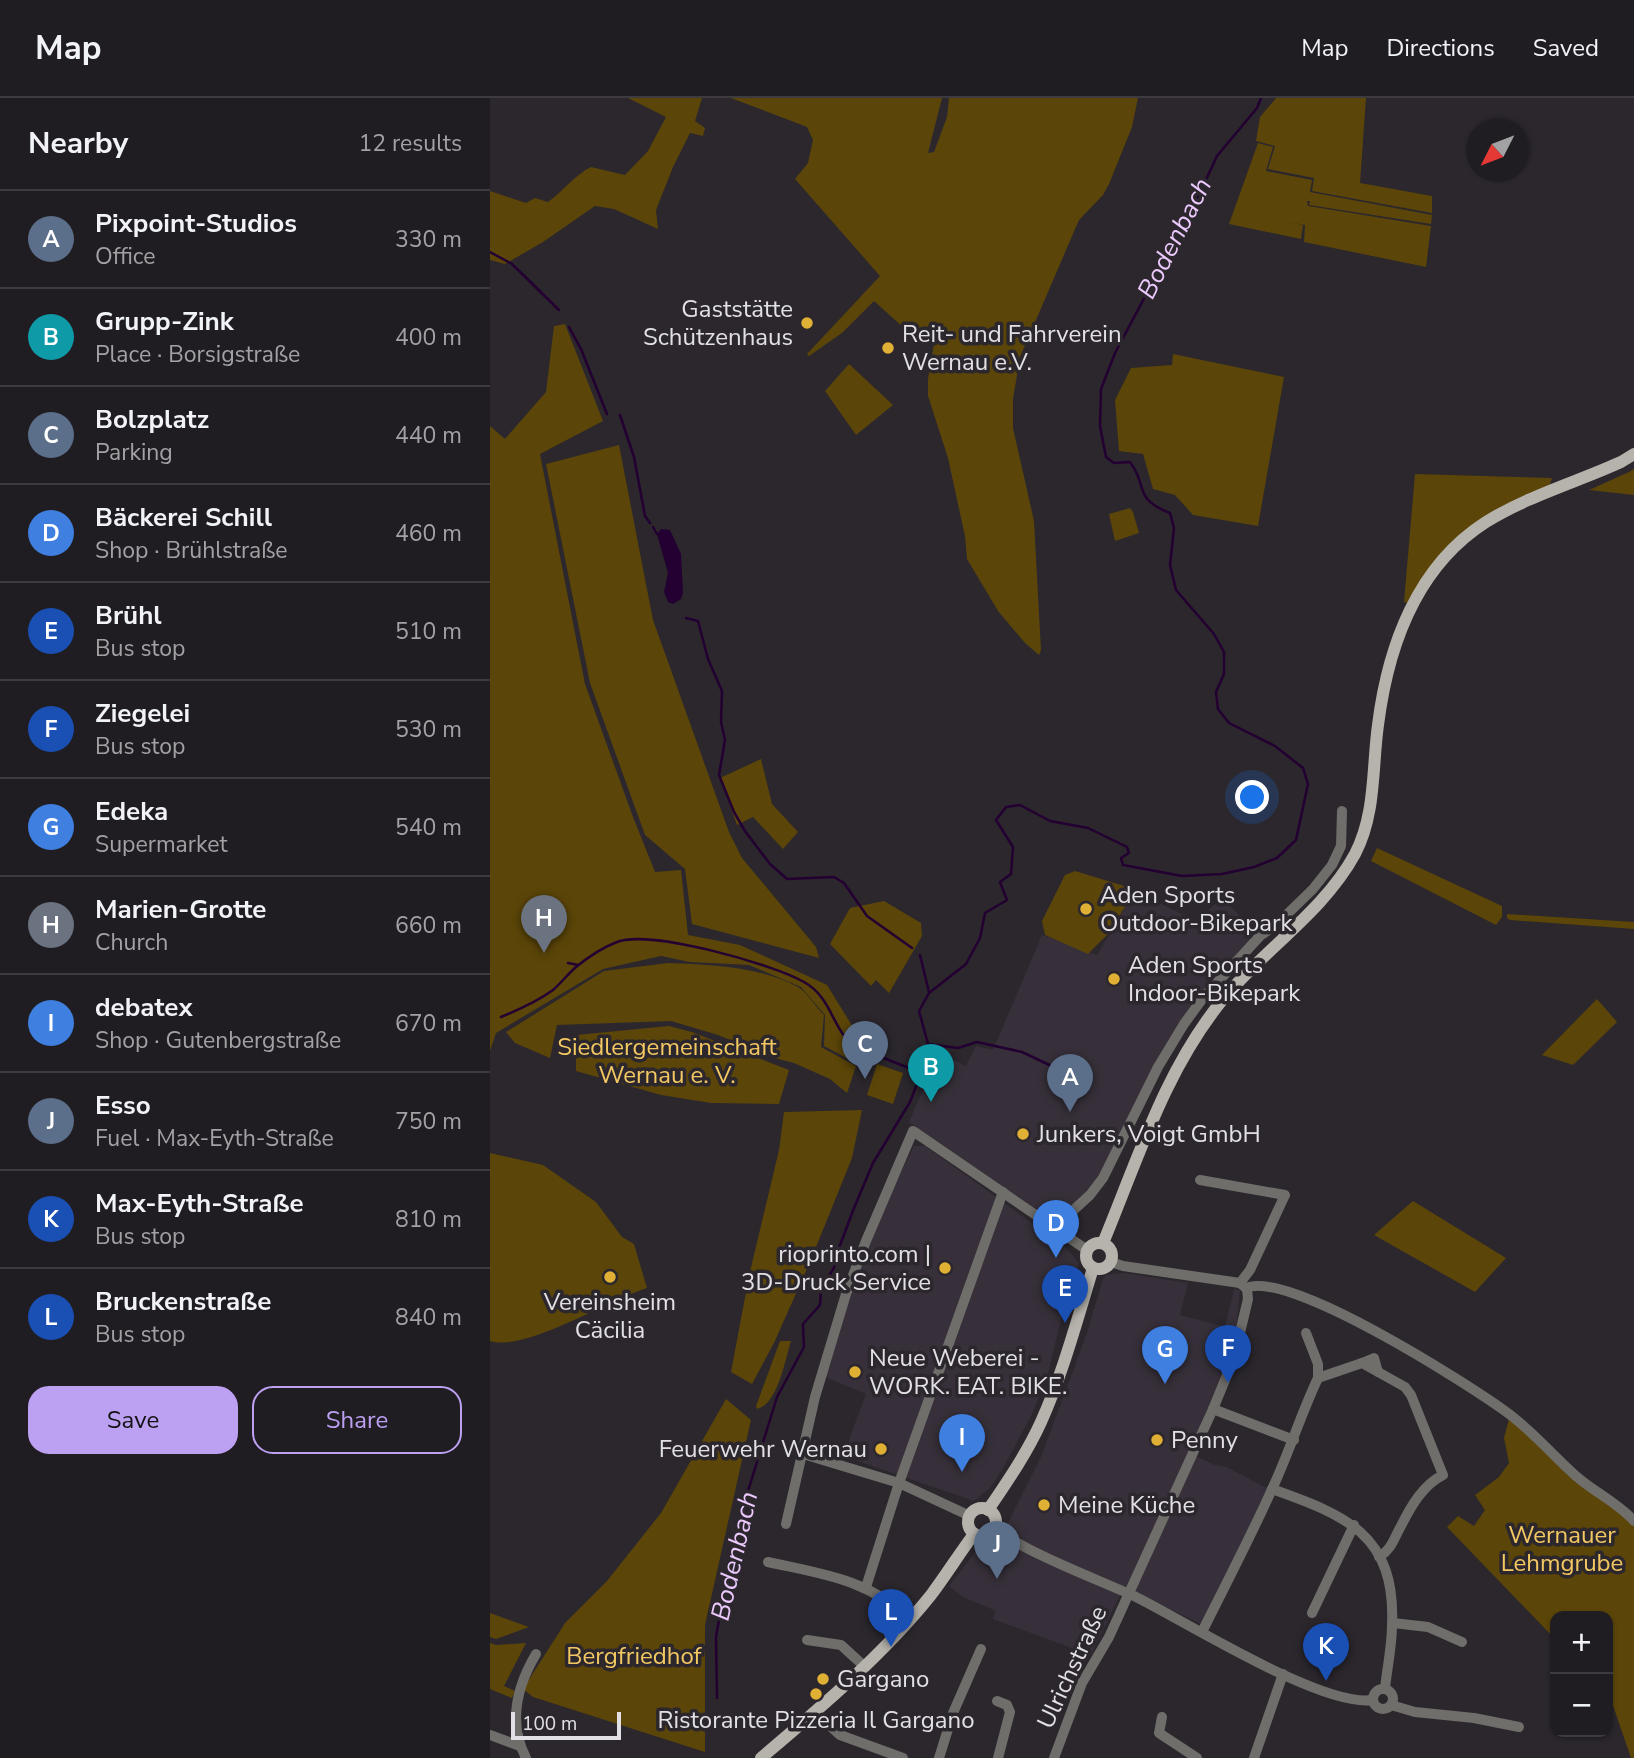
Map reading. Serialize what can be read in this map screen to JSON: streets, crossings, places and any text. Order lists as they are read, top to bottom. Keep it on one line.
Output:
{"streets":{"street":["Ulrichstraße"]},"water":["Bodenbach"],"parks":["Siedlergemeinschaft Wernau e. V.","Wernauer Lehmgrube","Bergfriedhof"],"places":["Gaststätte Schützenhaus","Reit- und Fahrverein Wernau e.V.","Aden Sports Outdoor-Bikepark","Aden Sports Indoor-Bikepark","Junkers, Voigt GmbH","rioprinto.com | 3D-Druck Service","Vereinsheim Cäcilia","Neue Weberei - WORK. EAT. BIKE.","Penny","Feuerwehr Wernau","Meine Küche","Gargano","Ristorante Pizzeria Il Gargano"],"scale_bar":"100 m","north":"bottom left","page":{"header":"Map","nav":["Map","Directions","Saved"],"heading":["Nearby","12 results"],"list":[{"mark":"A","name":"Pixpoint-Studios","note":"Office","value":"330 m"},{"mark":"B","name":"Grupp-Zink","note":"Place · Borsigstraße","value":"400 m"},{"mark":"C","name":"Bolzplatz","note":"Parking","value":"440 m"},{"mark":"D","name":"Bäckerei Schill","note":"Shop · Brühlstraße","value":"460 m"},{"mark":"E","name":"Brühl","note":"Bus stop","value":"510 m"},{"mark":"F","name":"Ziegelei","note":"Bus stop","value":"530 m"},{"mark":"G","name":"Edeka","note":"Supermarket","value":"540 m"},{"mark":"H","name":"Marien-Grotte","note":"Church","value":"660 m"},{"mark":"I","name":"debatex","note":"Shop · Gutenbergstraße","value":"670 m"},{"mark":"J","name":"Esso","note":"Fuel · Max-Eyth-Straße","value":"750 m"},{"mark":"K","name":"Max-Eyth-Straße","note":"Bus stop","value":"810 m"},{"mark":"L","name":"Bruckenstraße","note":"Bus stop","value":"840 m"}],"pins":["H","C","B","A","D","E","F","G","I","J","L","K"],"buttons":["Save","Share"],"map_buttons":["+","−"],"scale":"100 m"}}
